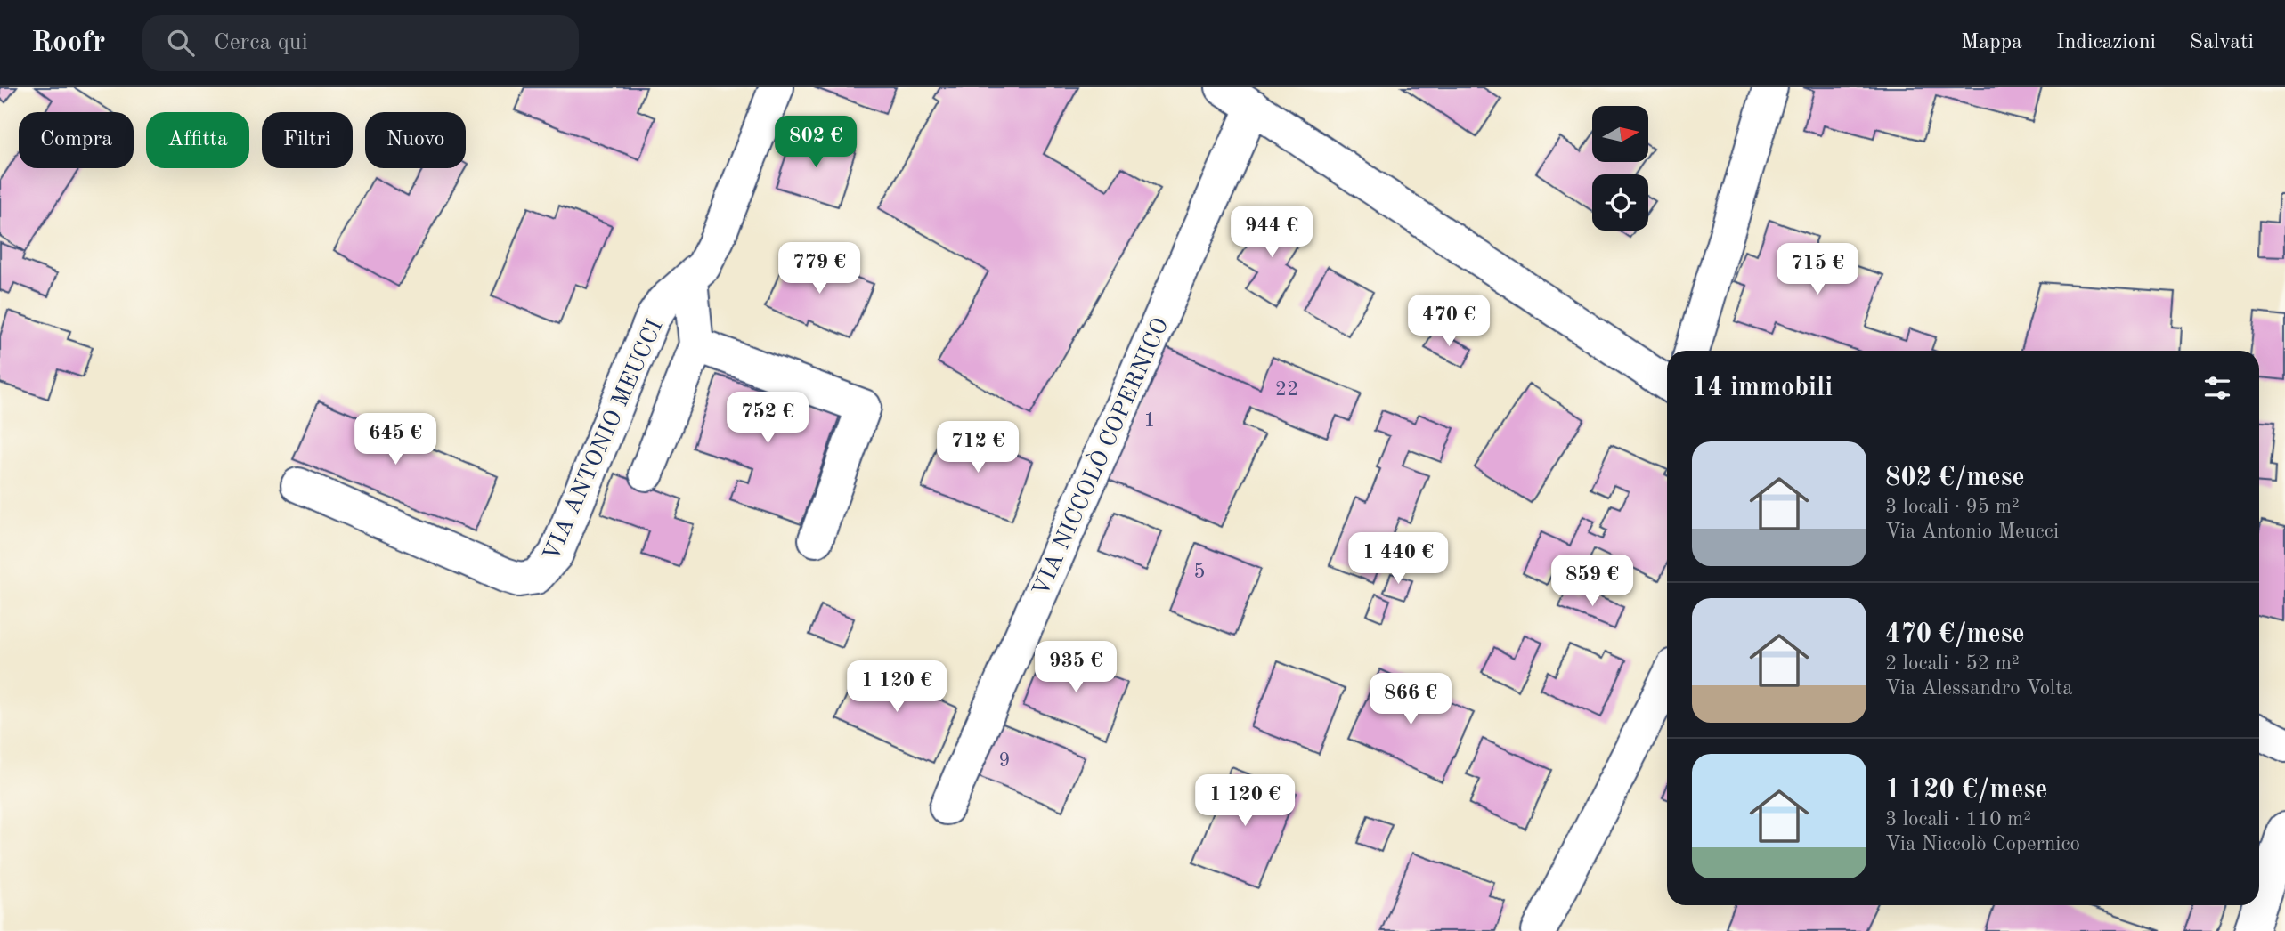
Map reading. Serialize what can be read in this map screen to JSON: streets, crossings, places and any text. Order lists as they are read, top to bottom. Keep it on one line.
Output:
{"streets":{"street":["VIA ANTONIO MEUCCI","VIA NICCOLÒ COPERNICO"]},"house_numbers":["22","1","5","9"],"north":"right","page":{"header":"Roofr","search":"Cerca qui","nav":["Mappa","Indicazioni","Salvati"],"chip":["Compra","Affitta","Filtri","Nuovo"],"price":["802 €","944 €","779 €","715 €","470 €","752 €","645 €","712 €","1 440 €","859 €","935 €","1 120 €","866 €","1 120 €"],"heading":"14 immobili","list":[{"name":"802 €/mese","note":"3 locali · 95 m² · Via Antonio Meucci"},{"name":"470 €/mese","note":"2 locali · 52 m² · Via Alessandro Volta"},{"name":"1 120 €/mese","note":"3 locali · 110 m² · Via Niccolò Copernico"}]}}
